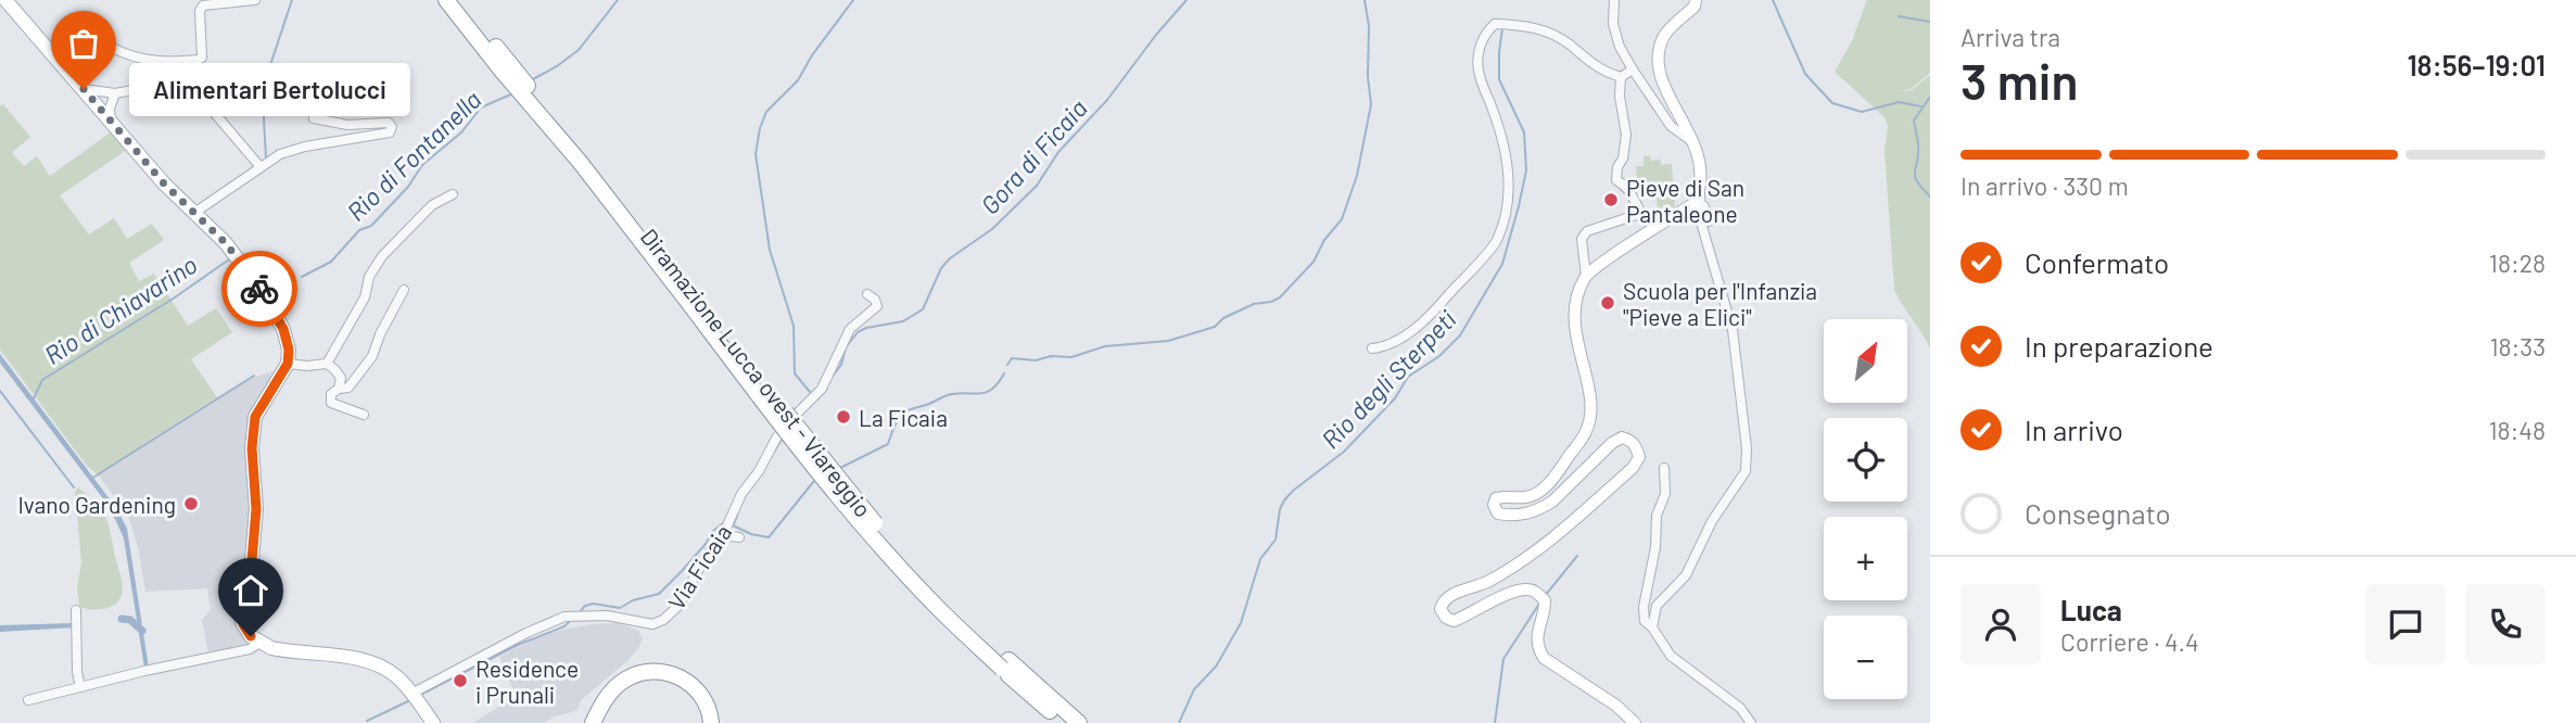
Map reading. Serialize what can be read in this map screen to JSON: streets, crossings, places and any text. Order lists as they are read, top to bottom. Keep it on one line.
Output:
{"streets":{"highway":["Diramazione Lucca ovest - Viareggio"],"street":["Via Ficaia"]},"water":["Rio di Fontanella","Gora di Ficaia","Rio di Chiavarino","Rio degli Sterpeti"],"places":["Alimentari Bertolucci","Pieve di San Pantaleone","Scuola per l'Infanzia \"Pieve a Elici\"","La Ficaia","Ivano Gardening","Residence i Prunali"],"north":"top right","page":{"heading":["3 min","Arriva tra","18:56–19:01"],"panel":["Luca","Corriere · 4.4"],"bubble":"Alimentari Bertolucci","bar":"In arrivo · 330 m","list":[["Confermato","18:28"],["In preparazione","18:33"],["In arrivo","18:48"],"Consegnato"],"map_buttons":["+","−"]}}
